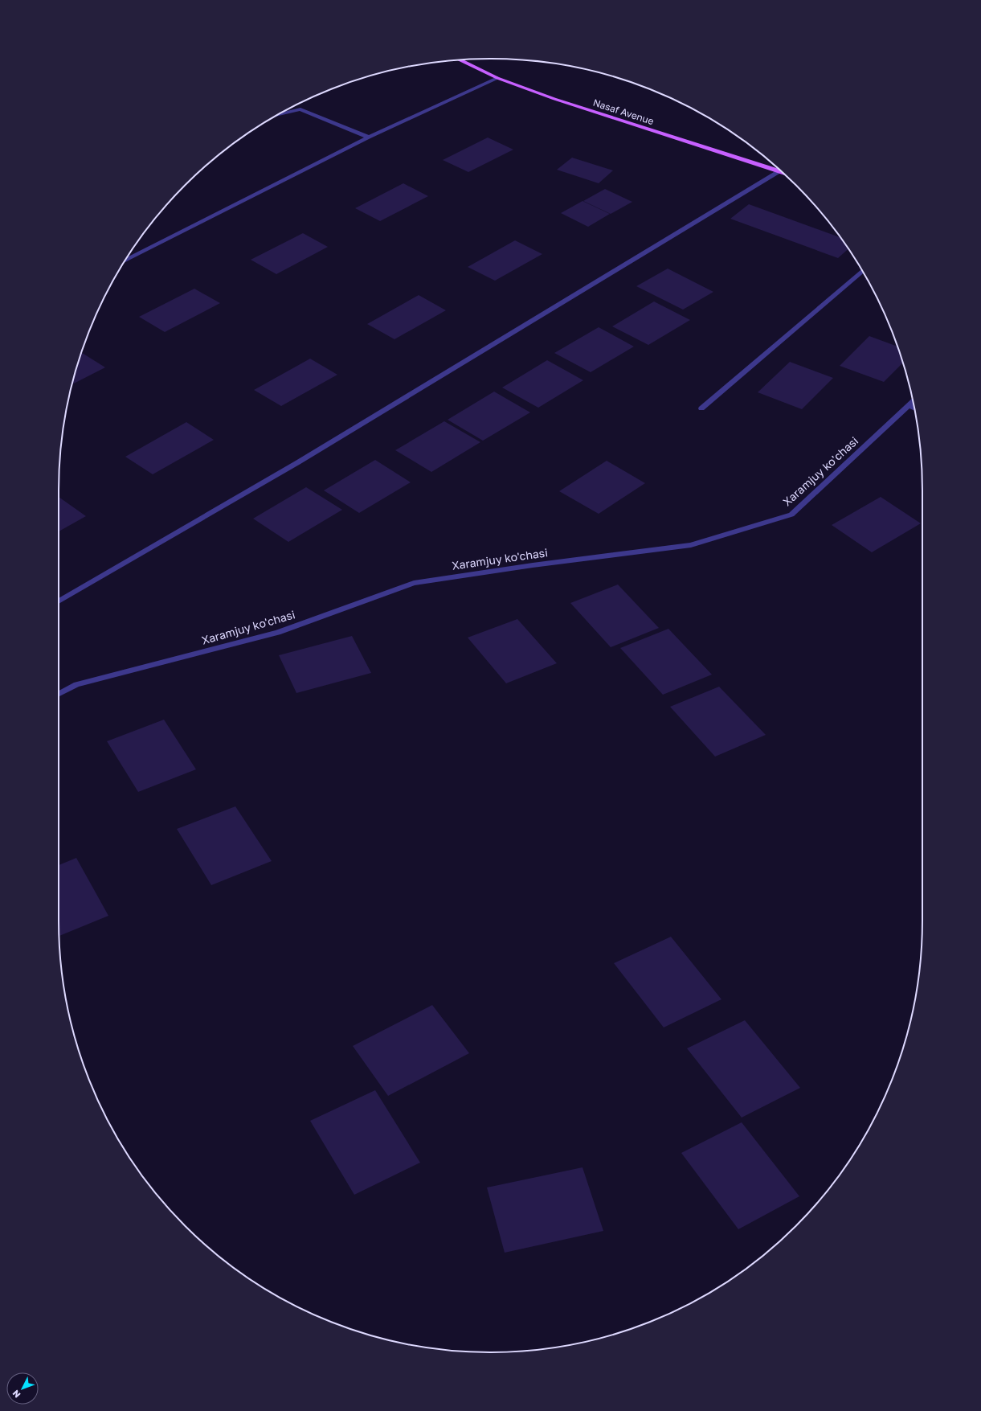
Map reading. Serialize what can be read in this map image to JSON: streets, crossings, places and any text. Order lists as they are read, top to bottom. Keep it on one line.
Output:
{"streets":{"main road":["Nasaf Avenue"],"street":["Xaramjuy ko'chasi"]},"north":"bottom left"}
